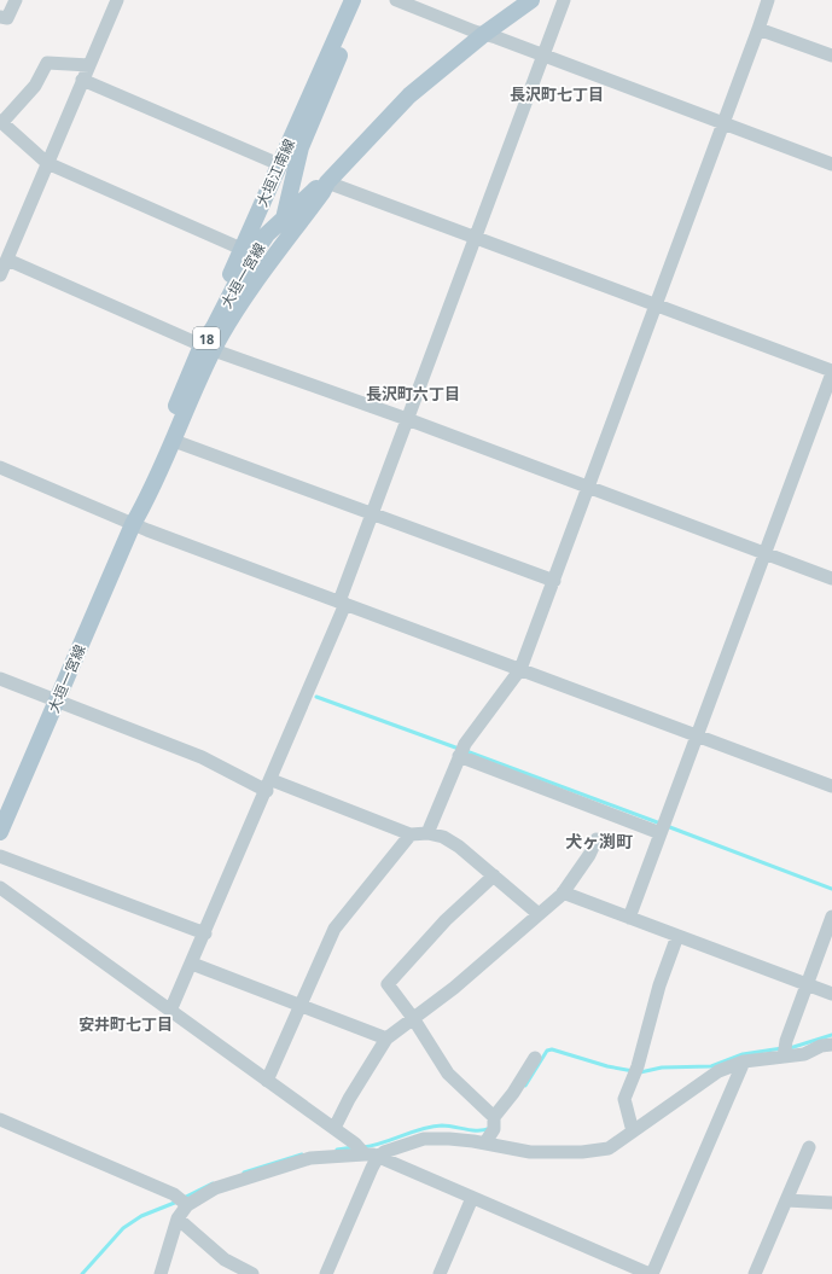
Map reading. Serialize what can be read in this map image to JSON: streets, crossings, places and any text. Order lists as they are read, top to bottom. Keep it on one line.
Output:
{"streets":{"main road":["大垣江南線","大垣一宮線","18"]},"crossings":[["大垣江南線","大垣一宮線"]],"districts":["長沢町七丁目","長沢町六丁目","犬ヶ渕町","安井町七丁目"]}
